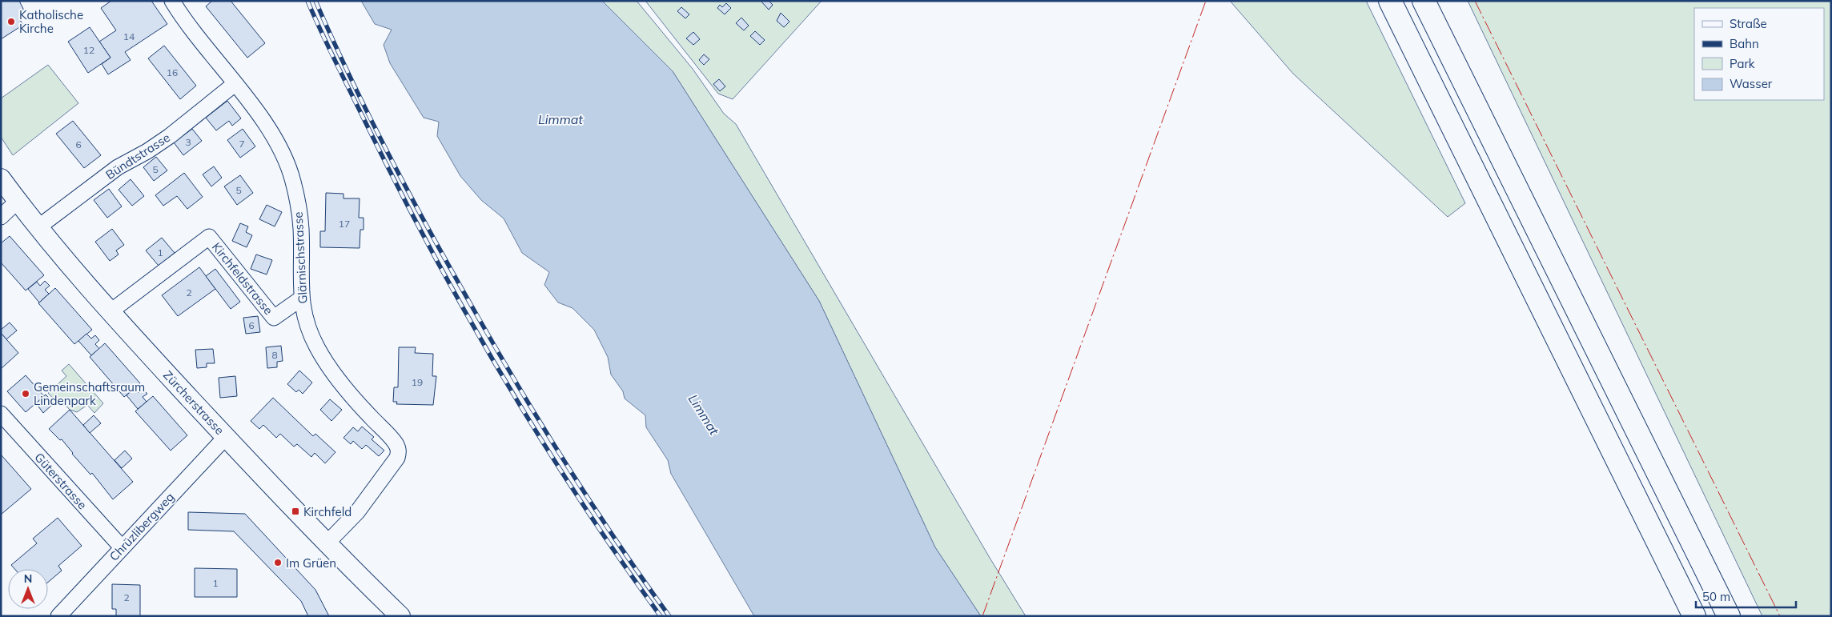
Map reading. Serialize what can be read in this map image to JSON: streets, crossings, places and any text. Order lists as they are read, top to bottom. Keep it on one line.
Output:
{"streets":{"main road":["Zürcherstrasse"],"street":["Bündtstrasse","Glärnischstrasse","Kirchfeldstrasse","Güterstrasse","Chrüzlibergweg"]},"crossings":[["Bündtstrasse","Glärnischstrasse"],["Bündtstrasse","Zürcherstrasse"],["Glärnischstrasse","Kirchfeldstrasse"],["Glärnischstrasse","Zürcherstrasse"],["Kirchfeldstrasse","Zürcherstrasse"],["Zürcherstrasse","Chrüzlibergweg"],["Güterstrasse","Chrüzlibergweg"]],"water":["Limmat"],"places":{"other":["Katholische Kirche","Gemeinschaftsraum Lindenpark","Im Grüen"],"transit":["Kirchfeld"]},"house_numbers":["14","12","16","3","7","6","5","5","17","1","2","6","8","19","1","2"],"legend":["Straße","Bahn","Park","Wasser"],"scale_bar":"50 m","north":"top"}
